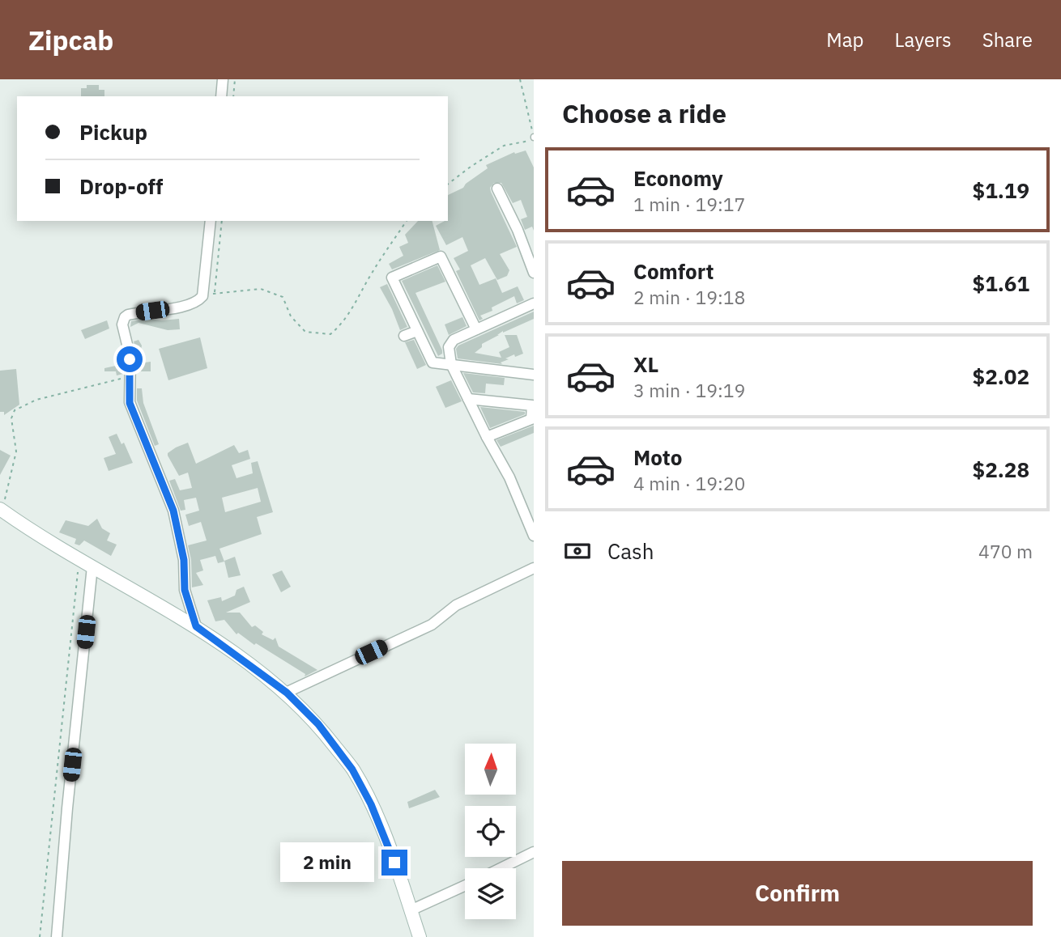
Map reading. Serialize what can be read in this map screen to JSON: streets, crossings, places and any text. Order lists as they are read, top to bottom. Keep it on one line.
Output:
{"north":"top","page":{"header":"Zipcab","nav":["Map","Layers","Share"],"heading":"Choose a ride","banner":["Pickup","Drop-off"],"list":[{"name":"Economy","note":"1 min · 19:17","value":"$1.19"},{"name":"Comfort","note":"2 min · 19:18","value":"$1.61"},{"name":"XL","note":"3 min · 19:19","value":"$2.02"},{"name":"Moto","note":"4 min · 19:20","value":"$2.28"}],"pay":["Cash","470 m"],"bubble":"2 min","buttons":"Confirm"}}
